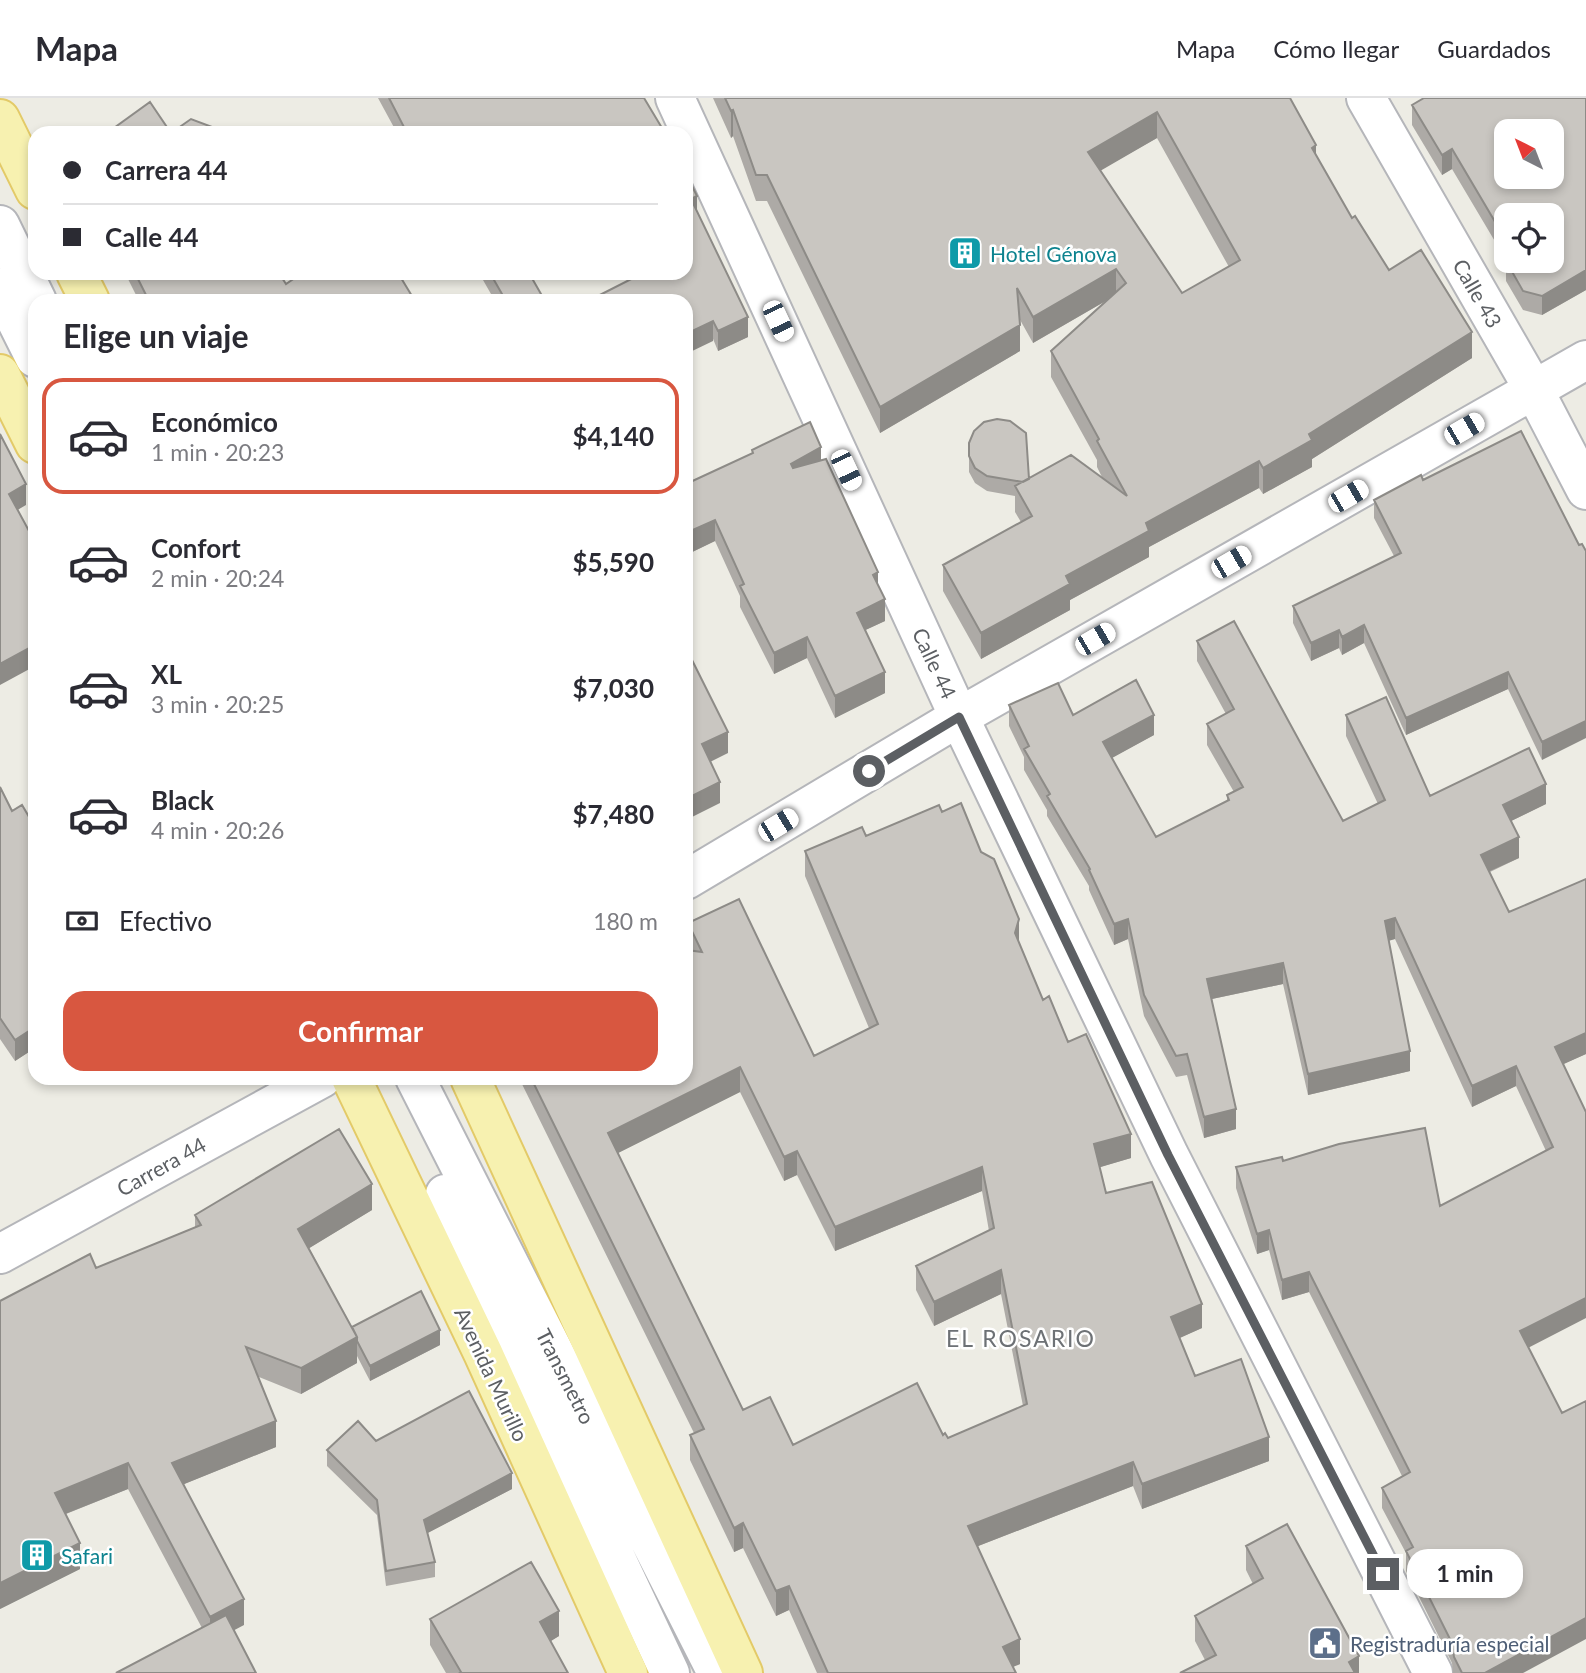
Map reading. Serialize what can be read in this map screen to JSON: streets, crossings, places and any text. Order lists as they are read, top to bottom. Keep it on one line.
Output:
{"streets":{"main road":["Avenida Murillo"],"street":["Calle 43","Calle 44","Carrera 44","Transmetro"]},"districts":["EL ROSARIO"],"places":{"building":["Hotel Génova","Safari"],"public building":["Registraduría especial"]},"north":"top left","page":{"header":"Mapa","nav":["Mapa","Cómo llegar","Guardados"],"banner":["Carrera 44","Calle 44"],"heading":"Elige un viaje","list":[{"name":"Económico","note":"1 min · 20:23","value":"$4,140"},{"name":"Confort","note":"2 min · 20:24","value":"$5,590"},{"name":"XL","note":"3 min · 20:25","value":"$7,030"},{"name":"Black","note":"4 min · 20:26","value":"$7,480"}],"pay":["Efectivo","180 m"],"buttons":"Confirmar","bubble":"1 min"}}
